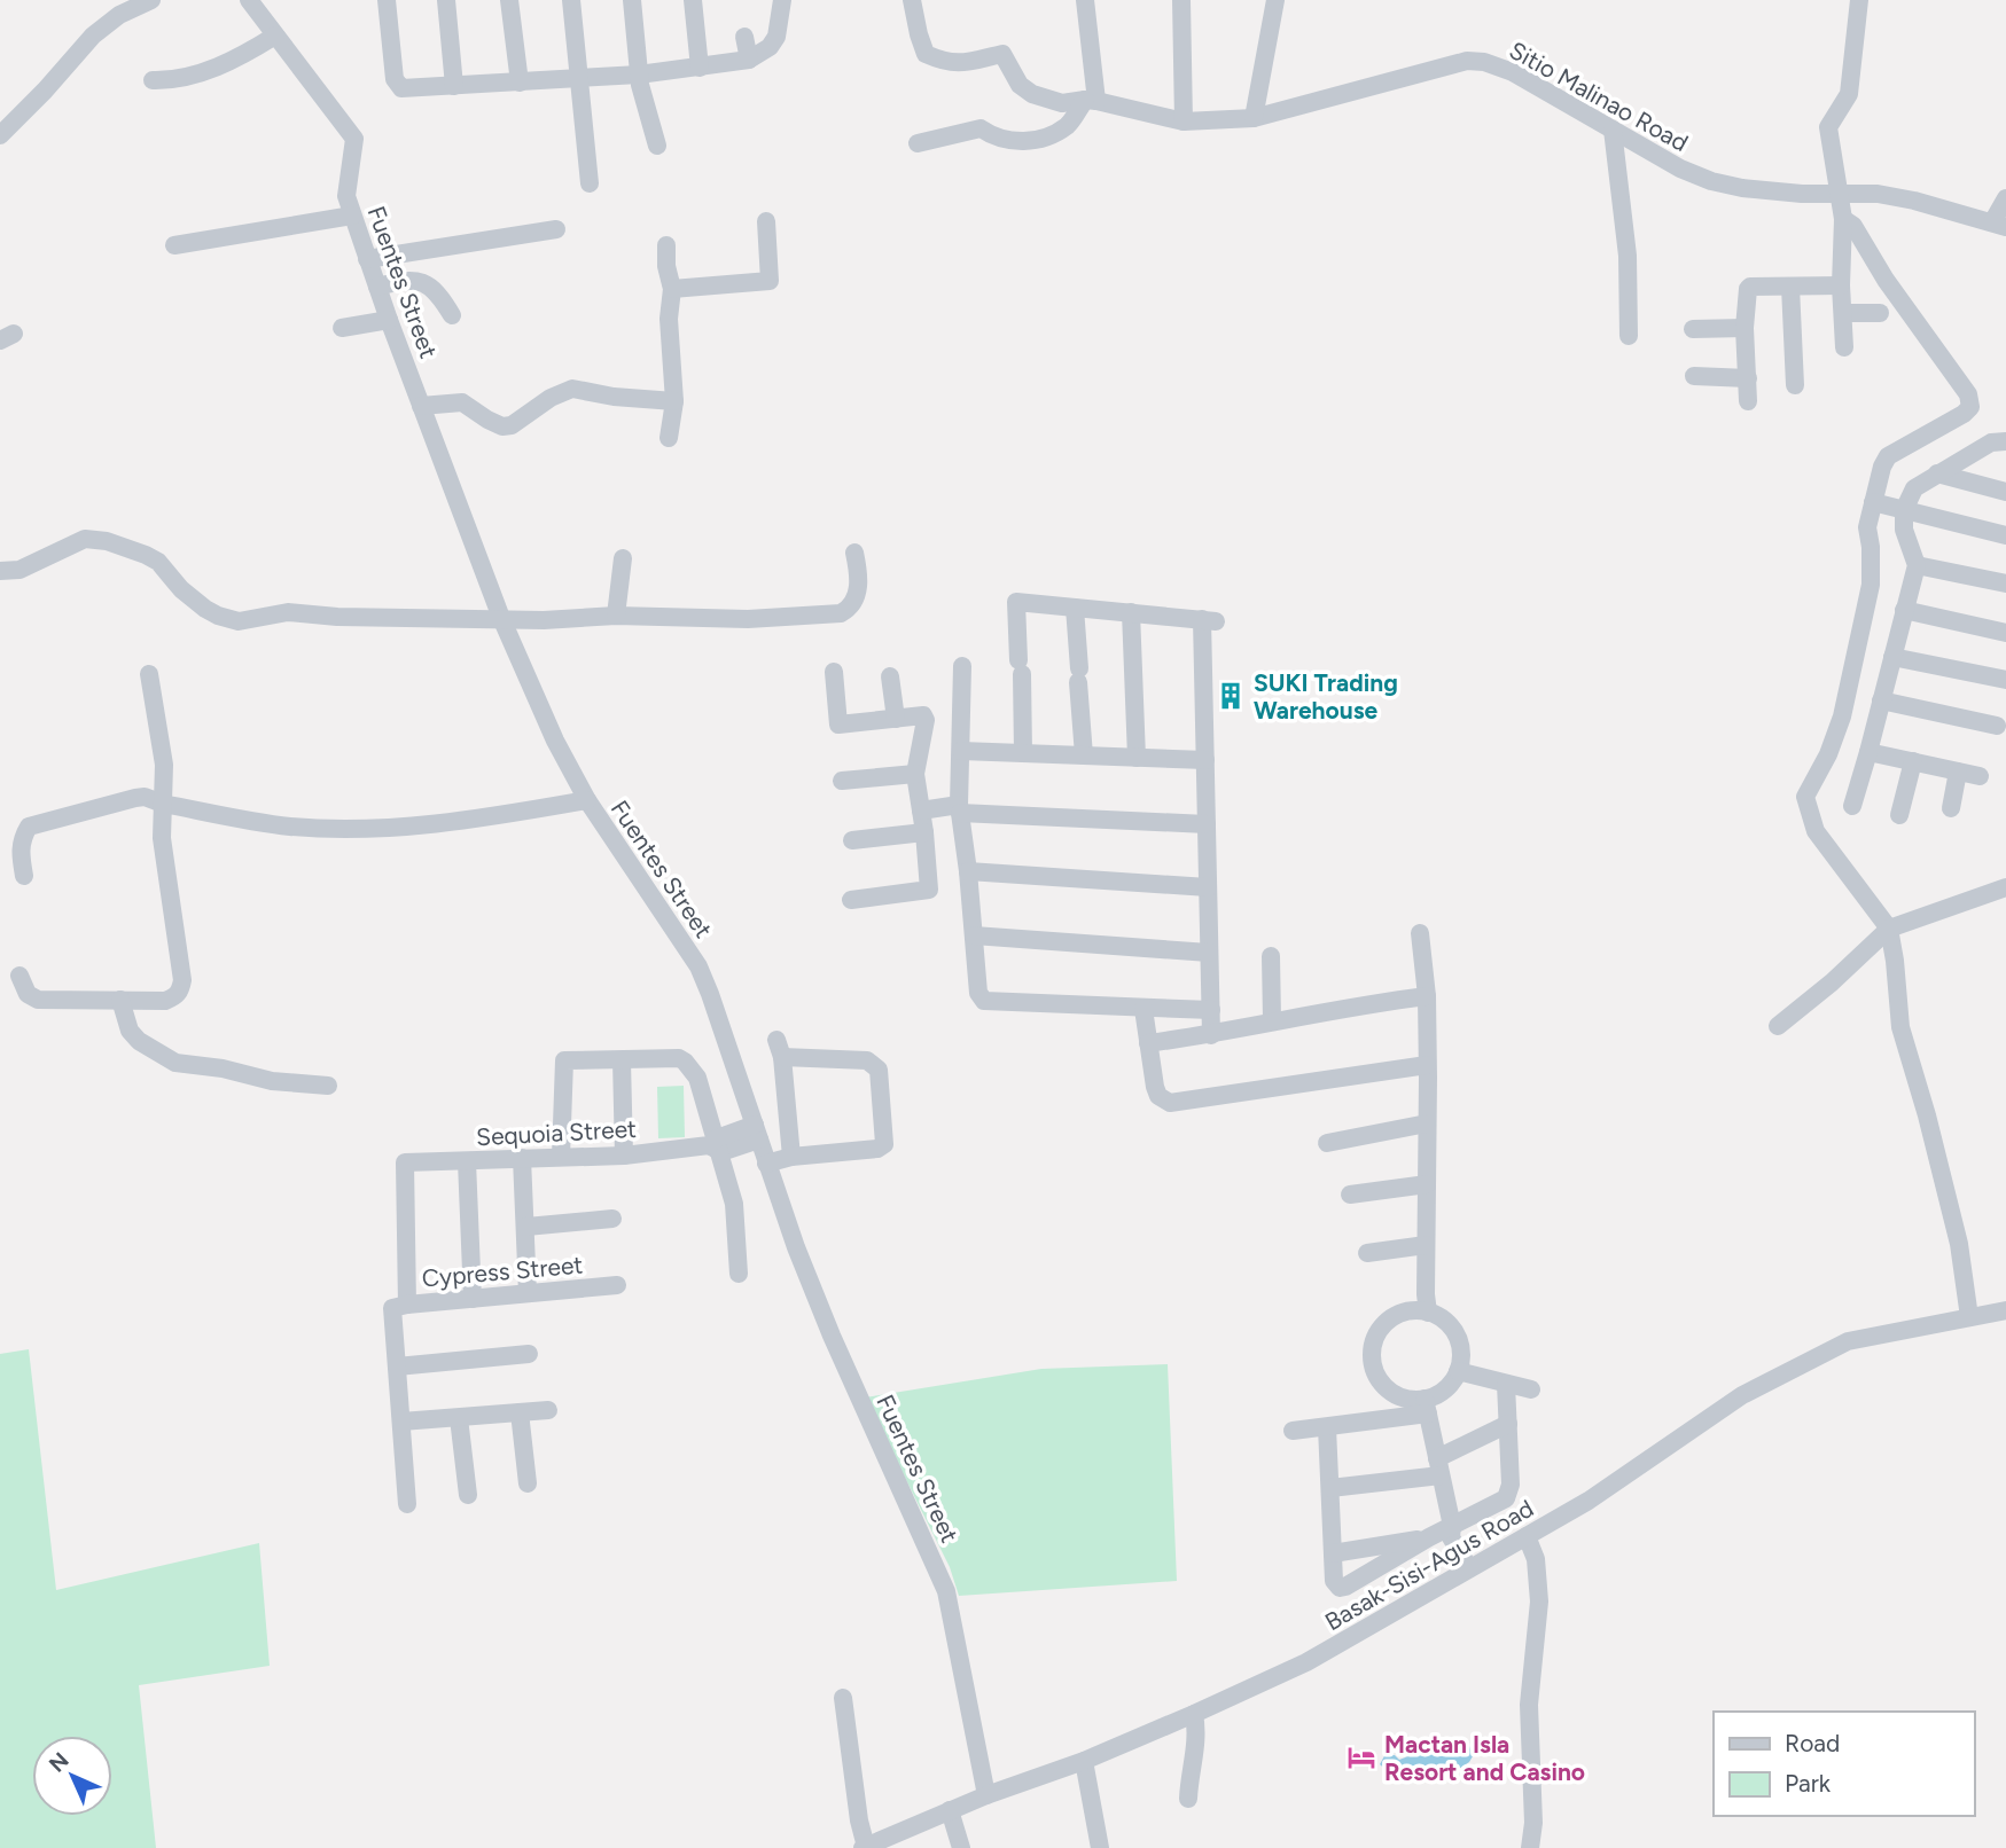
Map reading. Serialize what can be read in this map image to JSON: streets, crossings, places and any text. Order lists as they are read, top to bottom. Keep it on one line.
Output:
{"streets":{"street":["Sitio Malinao Road","Fuentes Street","Sequoia Street","Cypress Street","Basak-Sisi-Agus Road"]},"crossings":[["Fuentes Street","Sequoia Street"],["Fuentes Street","Basak-Sisi-Agus Road"],["Sequoia Street","Cypress Street"]],"places":{"building":["SUKI Trading Warehouse"],"hotel":["Mactan Isla Resort and Casino"]},"legend":["Road","Park"],"north":"top left"}
